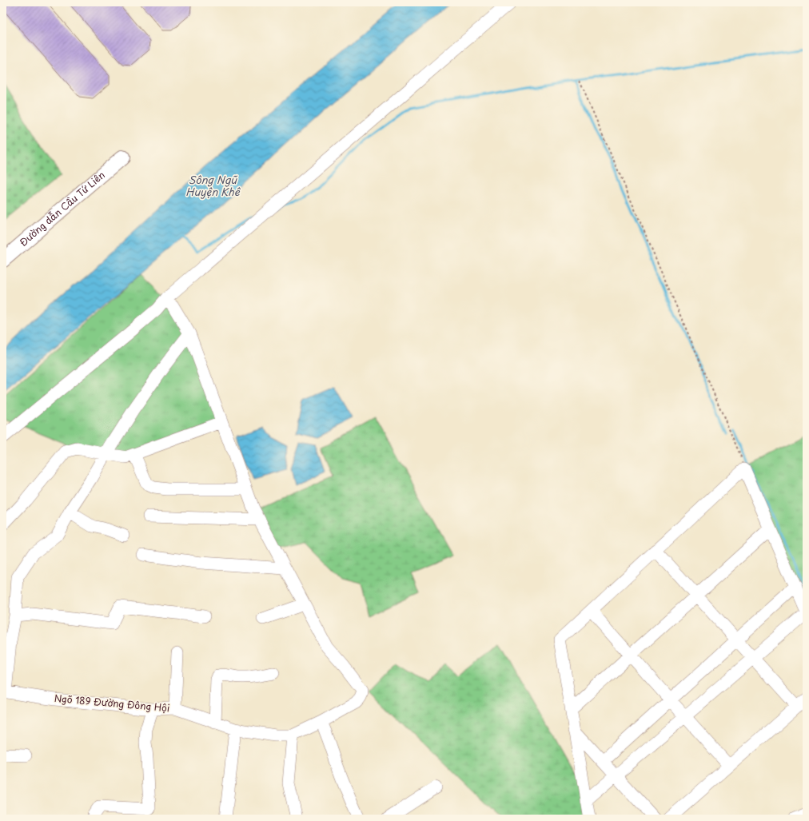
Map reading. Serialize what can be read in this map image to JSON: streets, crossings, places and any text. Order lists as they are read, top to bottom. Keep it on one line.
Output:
{"streets":{"main road":["Đường dẫn Cầu Tứ Liên"],"street":["Ngõ 189 Đường Đông Hội"]},"water":["Sông Ngũ Huyện Khê"]}
